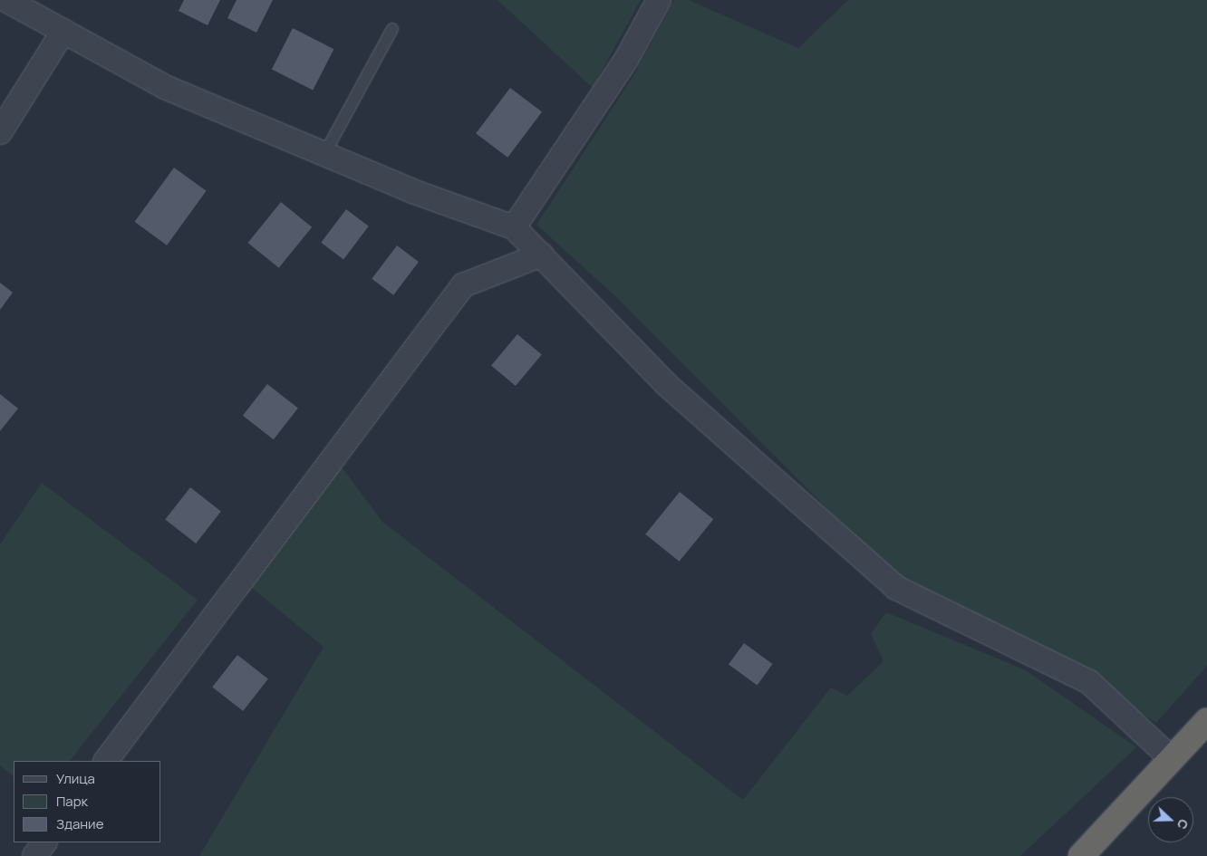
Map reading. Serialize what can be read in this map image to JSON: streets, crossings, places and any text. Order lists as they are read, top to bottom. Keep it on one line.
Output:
{"legend":["Улица","Парк","Здание"],"north":"right"}
